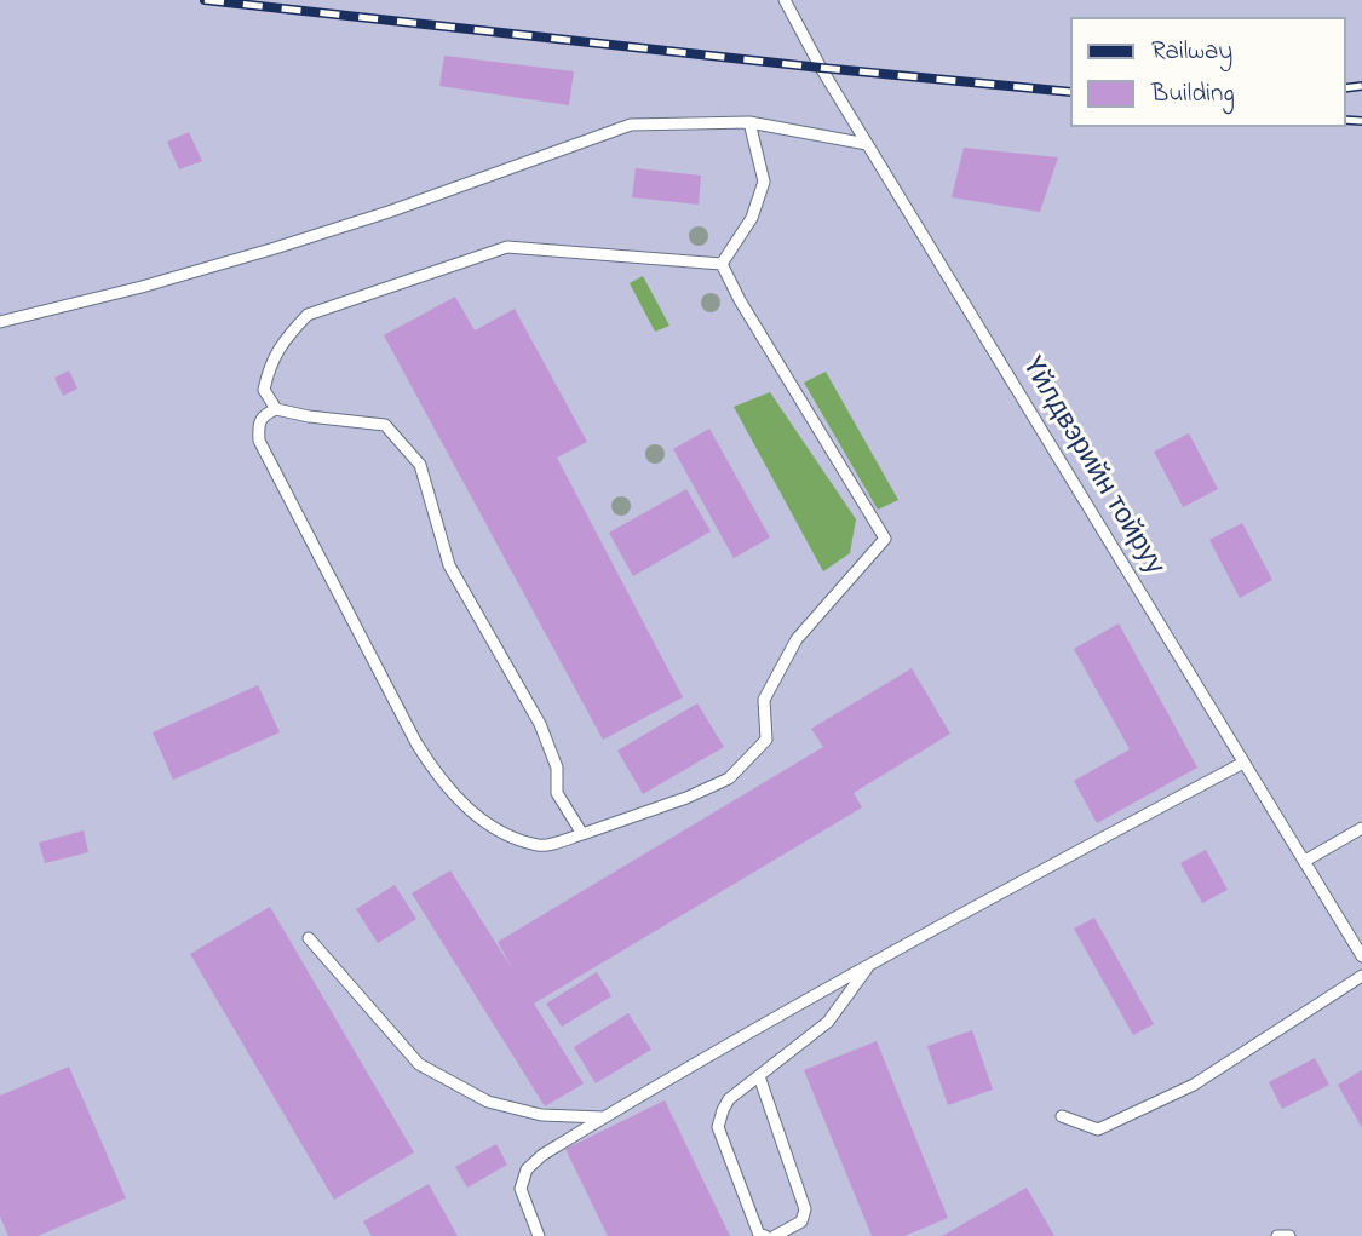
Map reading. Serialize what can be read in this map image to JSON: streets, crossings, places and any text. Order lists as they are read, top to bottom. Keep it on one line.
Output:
{"streets":{"lane":["Үйлдвэрийн тойруу"]},"legend":["Railway","Building"]}
